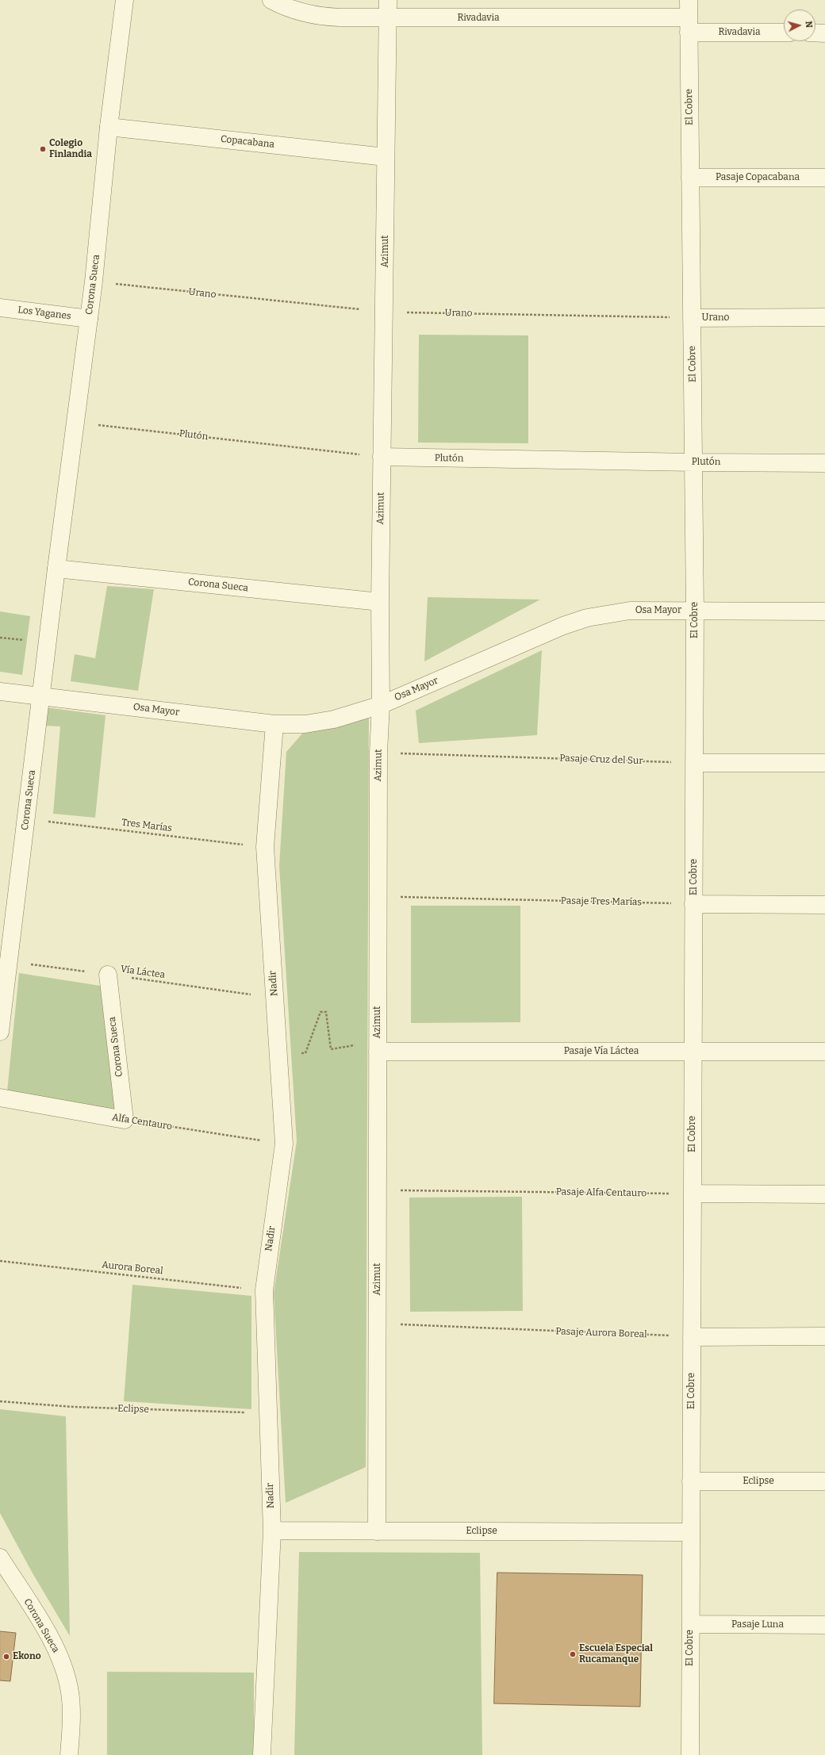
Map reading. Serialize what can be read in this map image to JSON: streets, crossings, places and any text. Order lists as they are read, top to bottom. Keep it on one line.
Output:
{"streets":{"street":["Rivadavia","El Cobre","Copacabana","Pasaje Copacabana","Azimut","Corona Sueca","Urano","Los Yaganes","Plutón","Osa Mayor","Nadir","Pasaje Vía Láctea","Alfa Centauro","Eclipse","Pasaje Luna"],"path":["Pasaje Cruz del Sur","Tres Marías","Pasaje Tres Marías","Vía Láctea","Pasaje Alfa Centauro","Aurora Boreal","Pasaje Aurora Boreal"]},"crossings":[["Rivadavia","El Cobre"],["Rivadavia","Azimut"],["El Cobre","Pasaje Copacabana"],["El Cobre","Urano"],["El Cobre","Plutón"],["El Cobre","Osa Mayor"],["El Cobre","Pasaje Cruz del Sur"],["El Cobre","Pasaje Tres Marías"],["El Cobre","Pasaje Vía Láctea"],["El Cobre","Pasaje Alfa Centauro"],["El Cobre","Pasaje Aurora Boreal"],["El Cobre","Eclipse"],["El Cobre","Pasaje Luna"],["Copacabana","Azimut"],["Copacabana","Corona Sueca"],["Azimut","Corona Sueca"],["Azimut","Urano"],["Azimut","Plutón"],["Azimut","Osa Mayor"],["Azimut","Pasaje Cruz del Sur"],["Azimut","Pasaje Tres Marías"],["Azimut","Pasaje Vía Láctea"],["Azimut","Pasaje Alfa Centauro"],["Azimut","Pasaje Aurora Boreal"],["Azimut","Eclipse"],["Corona Sueca","Urano"],["Corona Sueca","Los Yaganes"],["Corona Sueca","Plutón"],["Corona Sueca","Osa Mayor"],["Corona Sueca","Tres Marías"],["Corona Sueca","Vía Láctea"],["Corona Sueca","Alfa Centauro"],["Osa Mayor","Nadir"],["Tres Marías","Nadir"],["Vía Láctea","Nadir"],["Nadir","Alfa Centauro"],["Nadir","Aurora Boreal"],["Nadir","Eclipse"]],"places":["Colegio Finlandia","Escuela Especial Rucamanque","Ekono"],"north":"right"}
